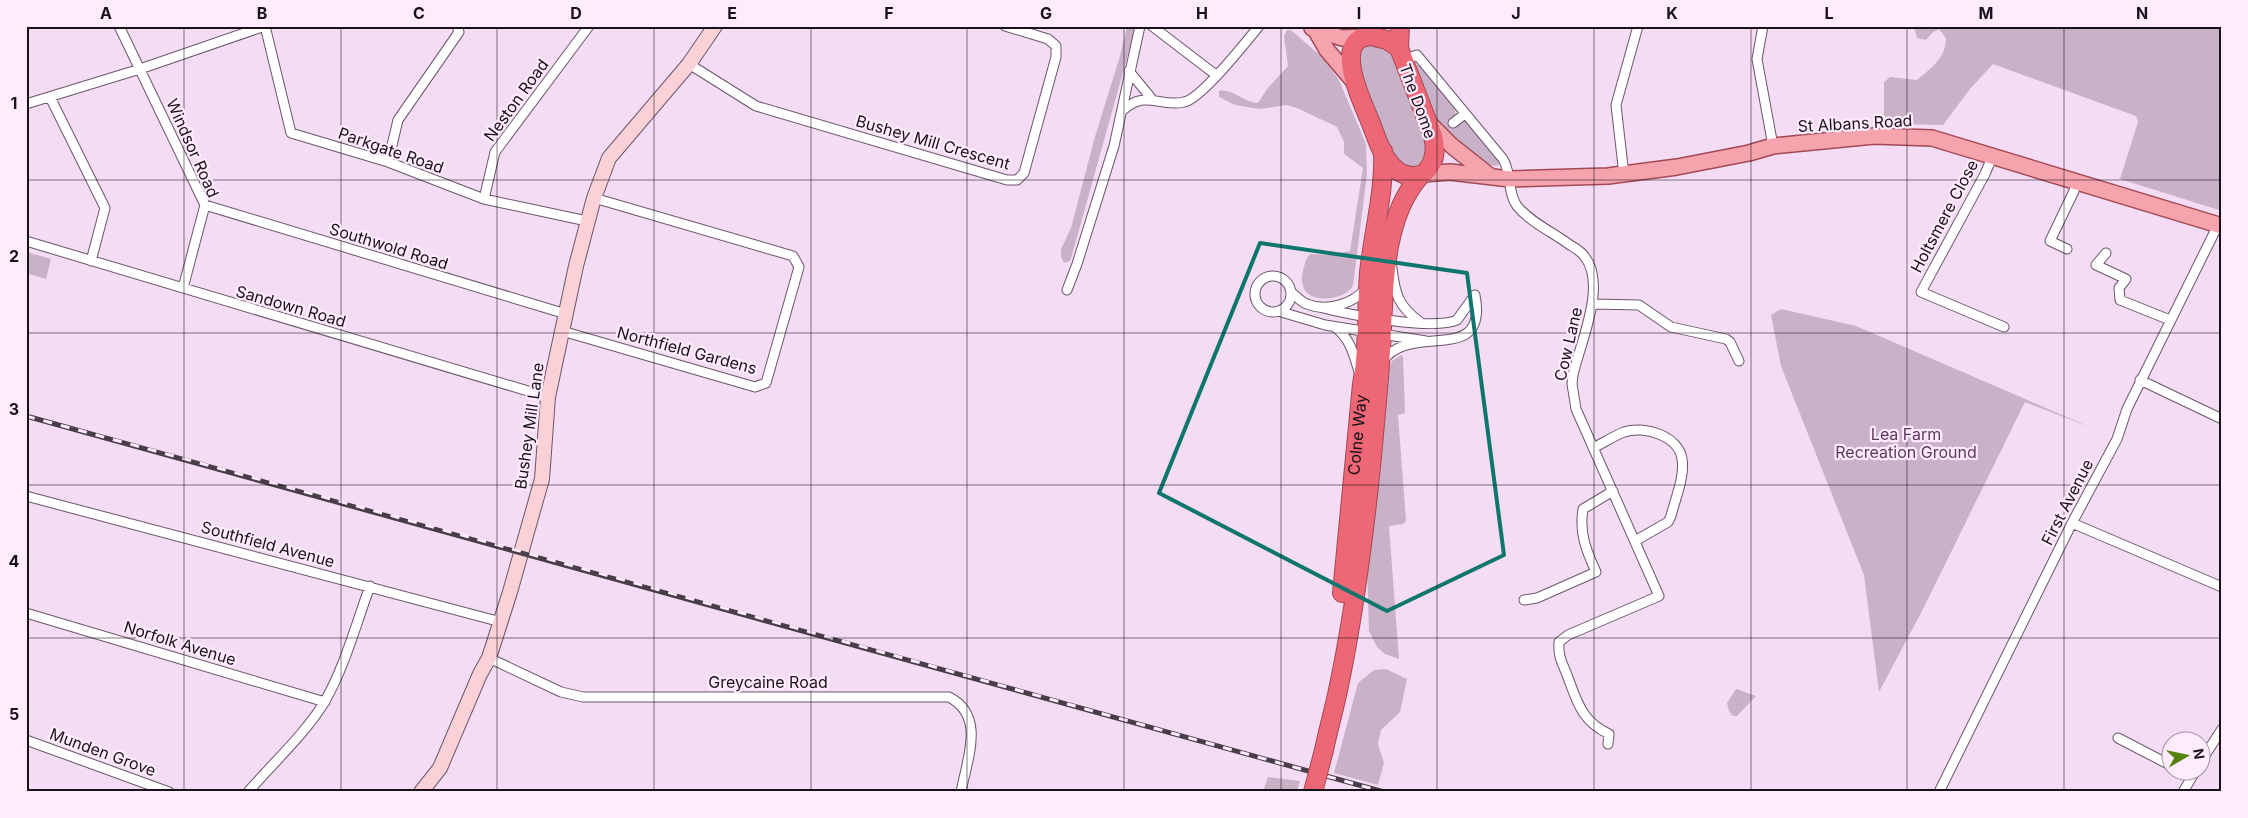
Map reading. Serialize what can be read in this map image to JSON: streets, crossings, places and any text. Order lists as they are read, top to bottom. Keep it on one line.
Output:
{"streets":{"highway":["The Dome","Colne Way"],"main road":["St Albans Road"],"street":["Neston Road","Bushey Mill Crescent","Windsor Road","Parkgate Road","Holtsmere Close","Southwold Road","Sandown Road","Cow Lane","Northfield Gardens","Bushey Mill Lane","First Avenue","Southfield Avenue","Norfolk Avenue","Greycaine Road","Munden Grove"]},"crossings":[["Neston Road","Parkgate Road"],["The Dome","St Albans Road"],["The Dome","Colne Way"],["St Albans Road","Holtsmere Close"],["St Albans Road","Cow Lane"],["St Albans Road","Colne Way"],["St Albans Road","First Avenue"],["Bushey Mill Crescent","Bushey Mill Lane"],["Windsor Road","Southwold Road"],["Windsor Road","Sandown Road"],["Parkgate Road","Bushey Mill Lane"],["Southwold Road","Bushey Mill Lane"],["Sandown Road","Bushey Mill Lane"],["Northfield Gardens","Bushey Mill Lane"],["Bushey Mill Lane","Southfield Avenue"],["Bushey Mill Lane","Greycaine Road"]],"parks":["Lea Farm Recreation Ground"],"north":"right","grid":{"columns":["A","B","C","D","E","F","G","H","I","J","K","L","M","N"],"rows":["1","2","3","4","5"]}}
